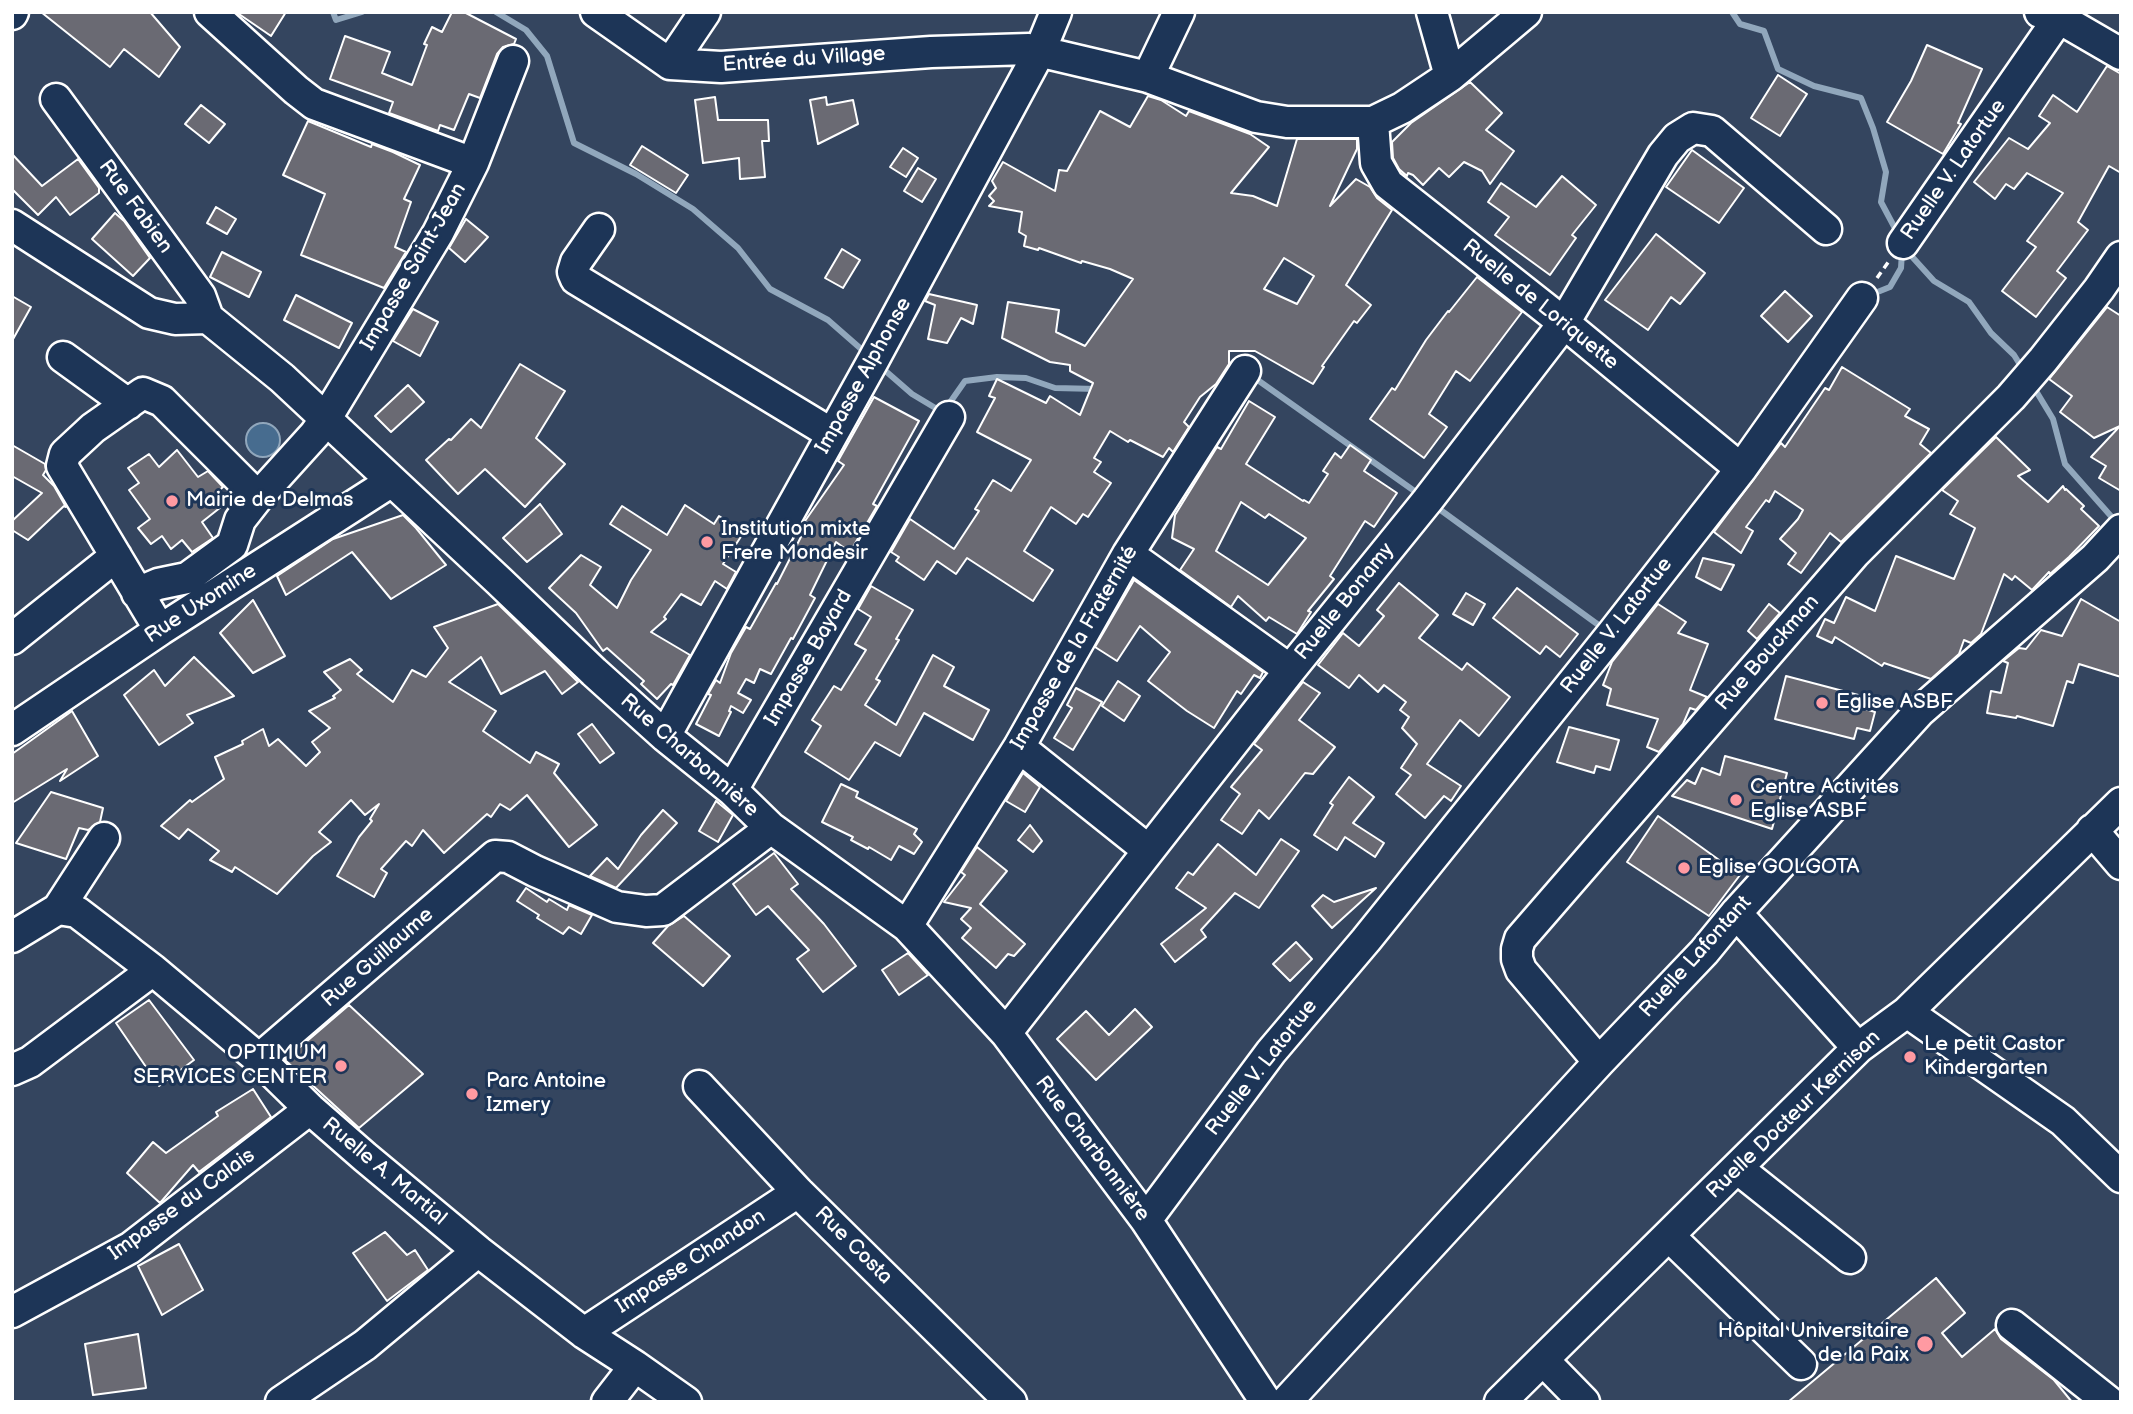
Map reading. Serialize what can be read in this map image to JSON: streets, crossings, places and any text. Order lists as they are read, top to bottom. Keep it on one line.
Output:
{"streets":{"street":["Entrée du Village","Ruelle V. Latortue","Rue Fabien","Impasse Saint-Jean","Ruelle de Loriquette","Impasse Alphonse","Ruelle Bonamy","Rue Uxomine","Impasse de la Fraternité","Rue Bouckman","Impasse Bayard","Rue Charbonnière","Ruelle Lafontant","Rue Guillaume","Ruelle Docteur Kernisan","Ruelle A. Martial","Impasse du Calais","Rue Costa","Impasse Chandon"]},"crossings":[["Entrée du Village","Ruelle de Loriquette"],["Entrée du Village","Impasse Alphonse"],["Ruelle V. Latortue","Ruelle de Loriquette"],["Ruelle V. Latortue","Rue Charbonnière"],["Rue Fabien","Rue Charbonnière"],["Impasse Saint-Jean","Rue Charbonnière"],["Ruelle de Loriquette","Ruelle Bonamy"],["Impasse Alphonse","Rue Charbonnière"],["Ruelle Bonamy","Rue Charbonnière"],["Rue Uxomine","Rue Charbonnière"],["Impasse de la Fraternité","Rue Charbonnière"],["Rue Bouckman","Ruelle Lafontant"],["Impasse Bayard","Rue Charbonnière"],["Rue Charbonnière","Rue Guillaume"],["Rue Guillaume","Ruelle A. Martial"],["Ruelle A. Martial","Impasse du Calais"],["Ruelle A. Martial","Impasse Chandon"],["Rue Costa","Impasse Chandon"]],"places":["Mairie de Delmas","Institution mixte Frere Mondesir","Eglise ASBF","Centre Activites Eglise ASBF","Eglise GOLGOTA","Le petit Castor Kindergarten","OPTIMUM SERVICES CENTER","Parc Antoine Izmery","Hôpital Universitaire de la Paix"]}
